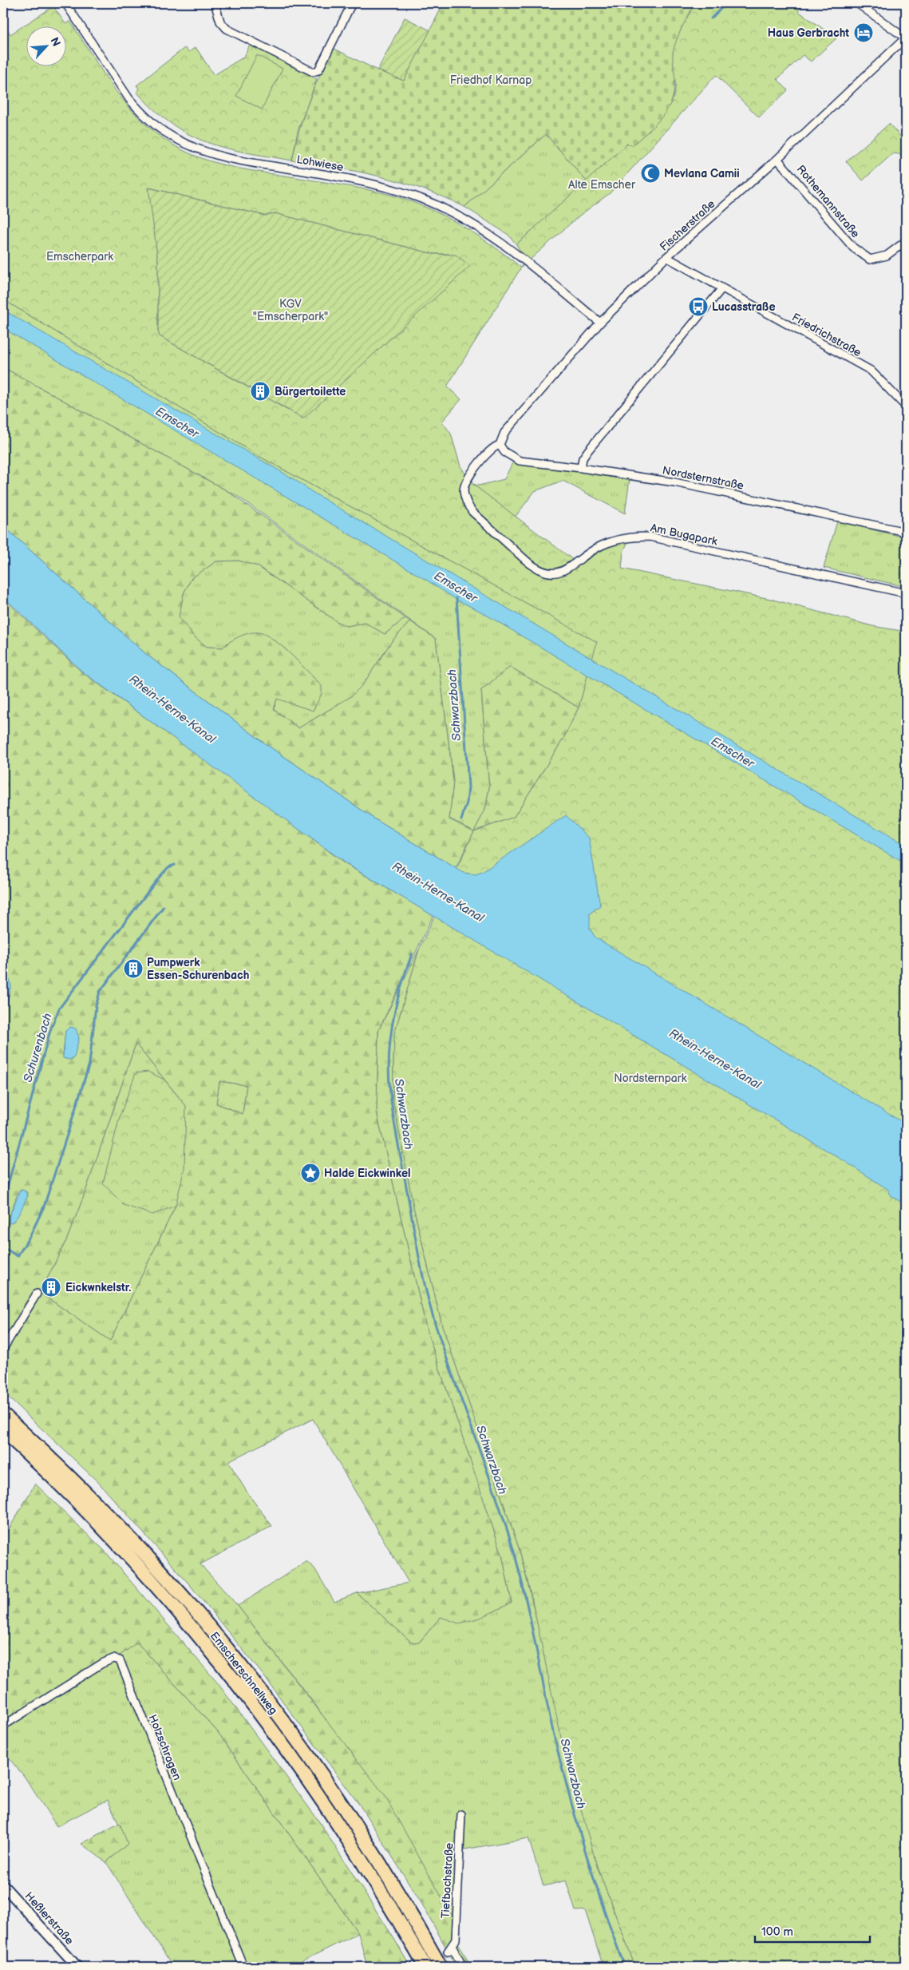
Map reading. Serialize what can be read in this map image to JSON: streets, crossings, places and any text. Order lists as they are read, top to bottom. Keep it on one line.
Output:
{"streets":{"highway":["Emscherschnellweg"],"street":["Lohwiese","Rothemannstraße","Fischerstraße","Friedrichstraße","Nordsternstraße","Am Bugapark","Holzschragen","Tiefbachstraße","Heßlerstraße"]},"crossings":[["Lohwiese","Fischerstraße"],["Rothemannstraße","Fischerstraße"],["Fischerstraße","Friedrichstraße"],["Fischerstraße","Nordsternstraße"],["Fischerstraße","Am Bugapark"],["Nordsternstraße","Am Bugapark"]],"water":["Emscher","Schwarzbach","Rhein-Herne-Kanal","Schurenbach"],"parks":["Friedhof Karnap","Alte Emscher","Emscherpark","KGV \"Emscherpark\"","Nordsternpark"],"places":{"hotel":["Haus Gerbracht"],"mosque":["Mevlana Camii"],"bus stop":["Lucasstraße"],"building":["Bürgertoilette","Pumpwerk Essen-Schurenbach","Eickwnkelstr."],"place":["Halde Eickwinkel"]},"scale_bar":"100 m","north":"top right"}
